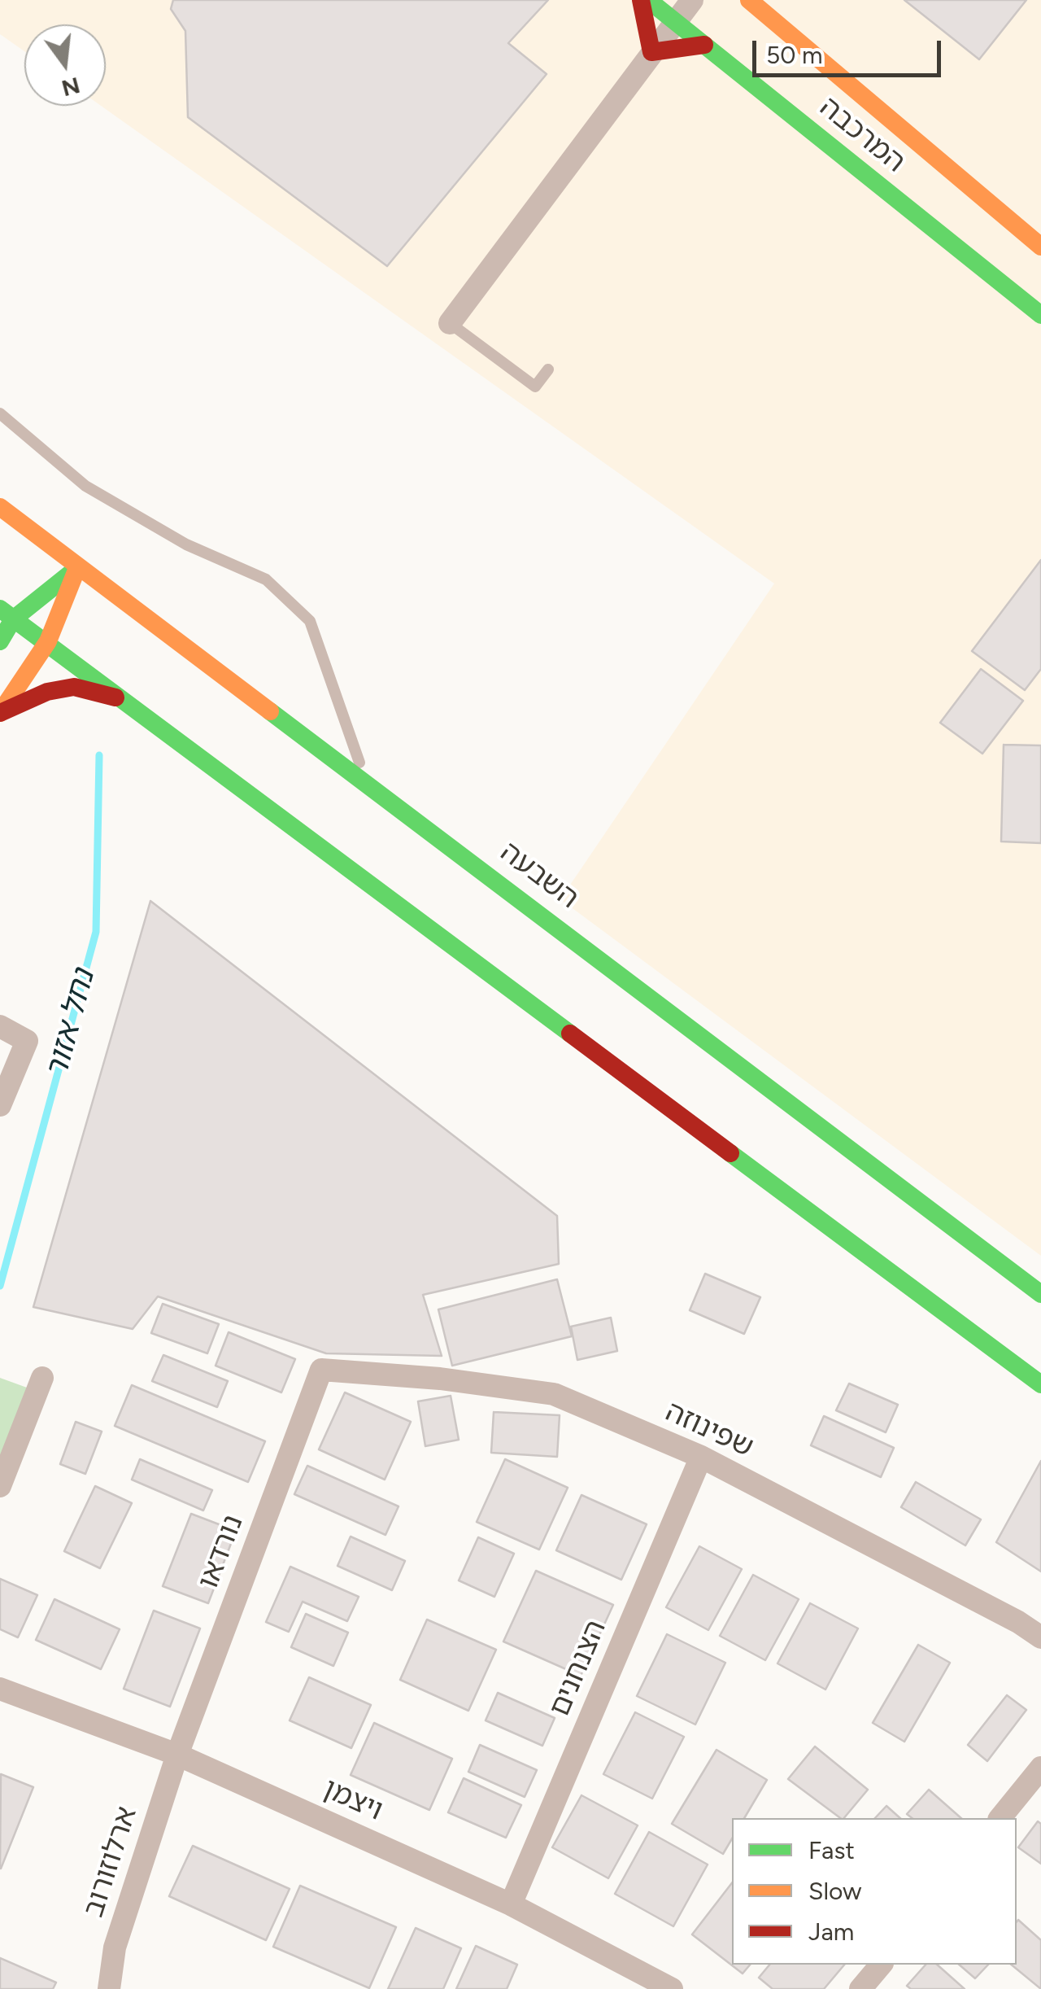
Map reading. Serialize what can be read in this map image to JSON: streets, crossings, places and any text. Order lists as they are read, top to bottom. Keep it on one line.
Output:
{"streets":{"main road":["המרכבה","השבעה"],"street":["שפינוזה","נורדאו","הצנחנים","ויצמן","ארלוזורוב"]},"crossings":[["שפינוזה","נורדאו"],["שפינוזה","הצנחנים"],["נורדאו","ויצמן"],["נורדאו","ארלוזורוב"],["הצנחנים","ויצמן"],["ויצמן","ארלוזורוב"]],"water":["נחל אזור"],"legend":["Fast","Slow","Jam"],"scale_bar":"50 m","north":"bottom"}
